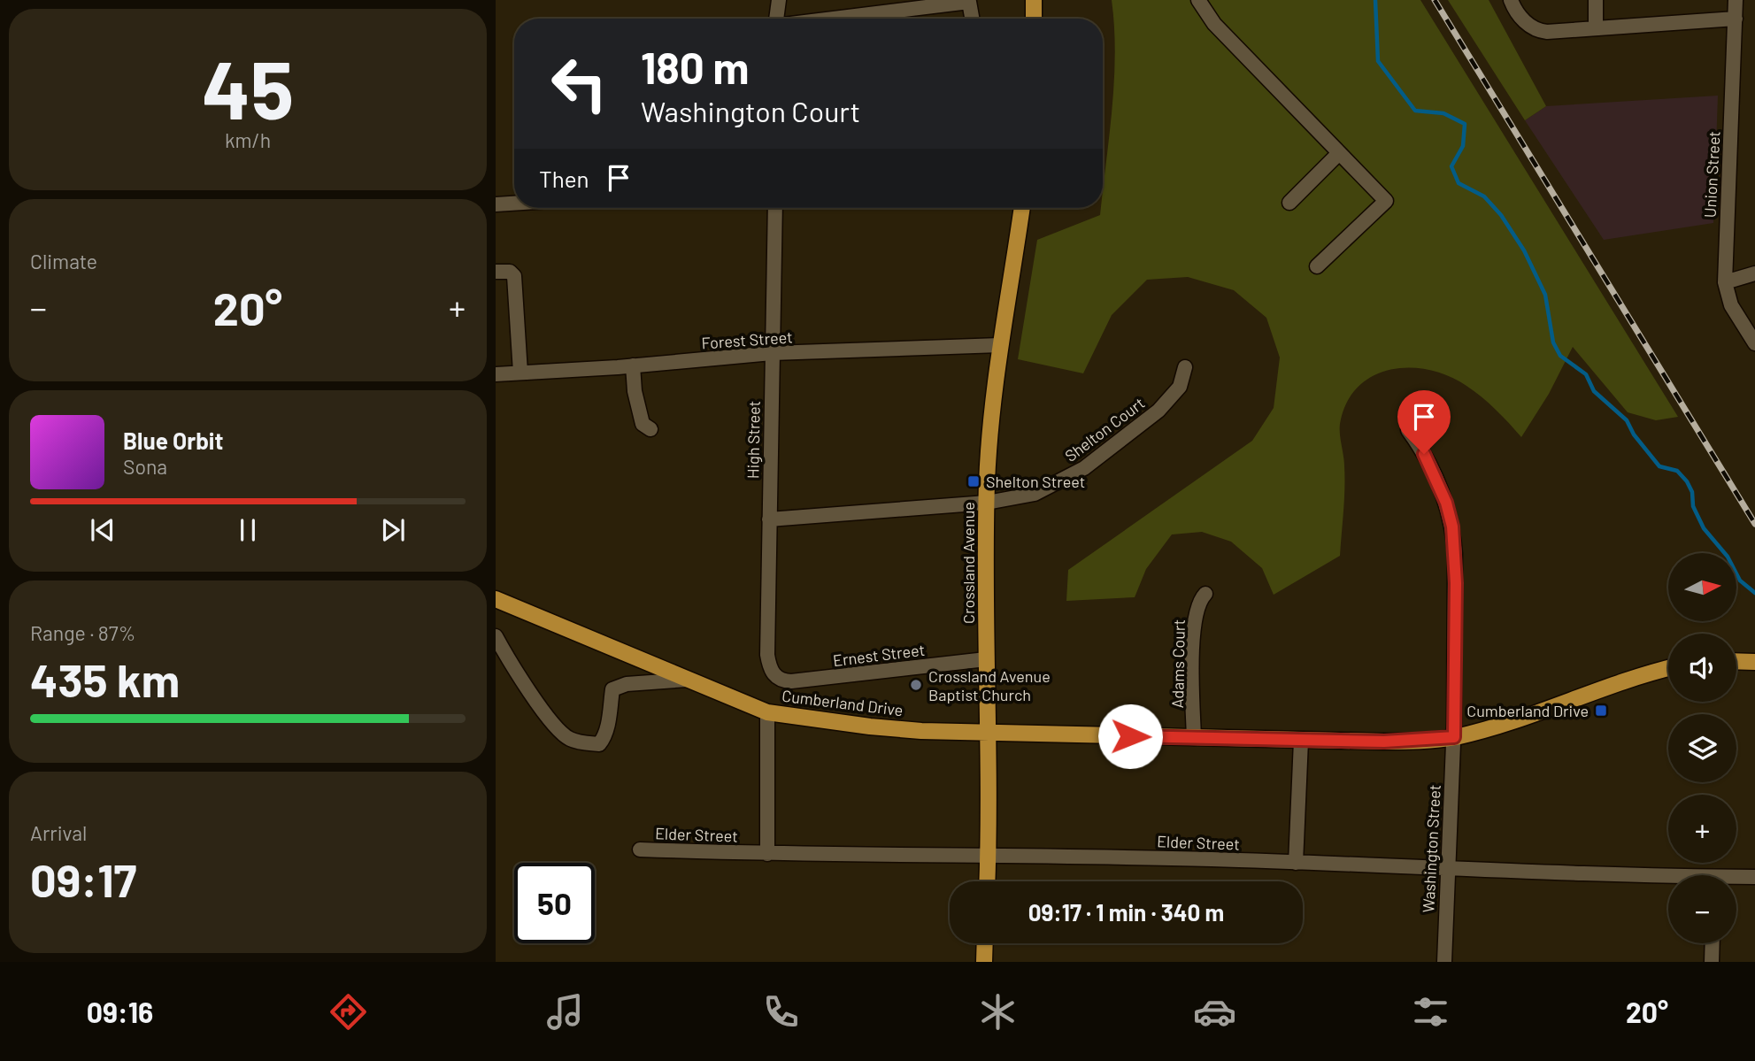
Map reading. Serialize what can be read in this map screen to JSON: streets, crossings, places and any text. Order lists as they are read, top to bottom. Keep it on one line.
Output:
{"streets":{"main road":["Crossland Avenue","Cumberland Drive"],"street":["Union Street","Forest Street","Shelton Court","High Street","Ernest Street","Adams Court","Elder Street","Washington Street"]},"crossings":[["Forest Street","High Street"],["Forest Street","Crossland Avenue"],["Shelton Court","Crossland Avenue"],["High Street","Ernest Street"],["Crossland Avenue","Ernest Street"],["Crossland Avenue","Cumberland Drive"],["Crossland Avenue","Elder Street"],["Adams Court","Cumberland Drive"],["Cumberland Drive","Washington Street"],["Elder Street","Washington Street"]],"places":{"transit":["Shelton Street","Cumberland Drive"],"other":["Crossland Avenue Baptist Church"]},"north":"right","page":{"tile":[["45","km/h"],"Climate",["Range · 87%","435 km"],["Arrival","09:17"]],"turn":["180 m","Washington Court"],"then":"Then","heat":["−","20°","+"],"song":["Blue Orbit","Sona"],"map_buttons":["+","−"],"limit":"50","trip":"09:17 · 1 min · 340 m","tabs":["09:16","20°"]}}
